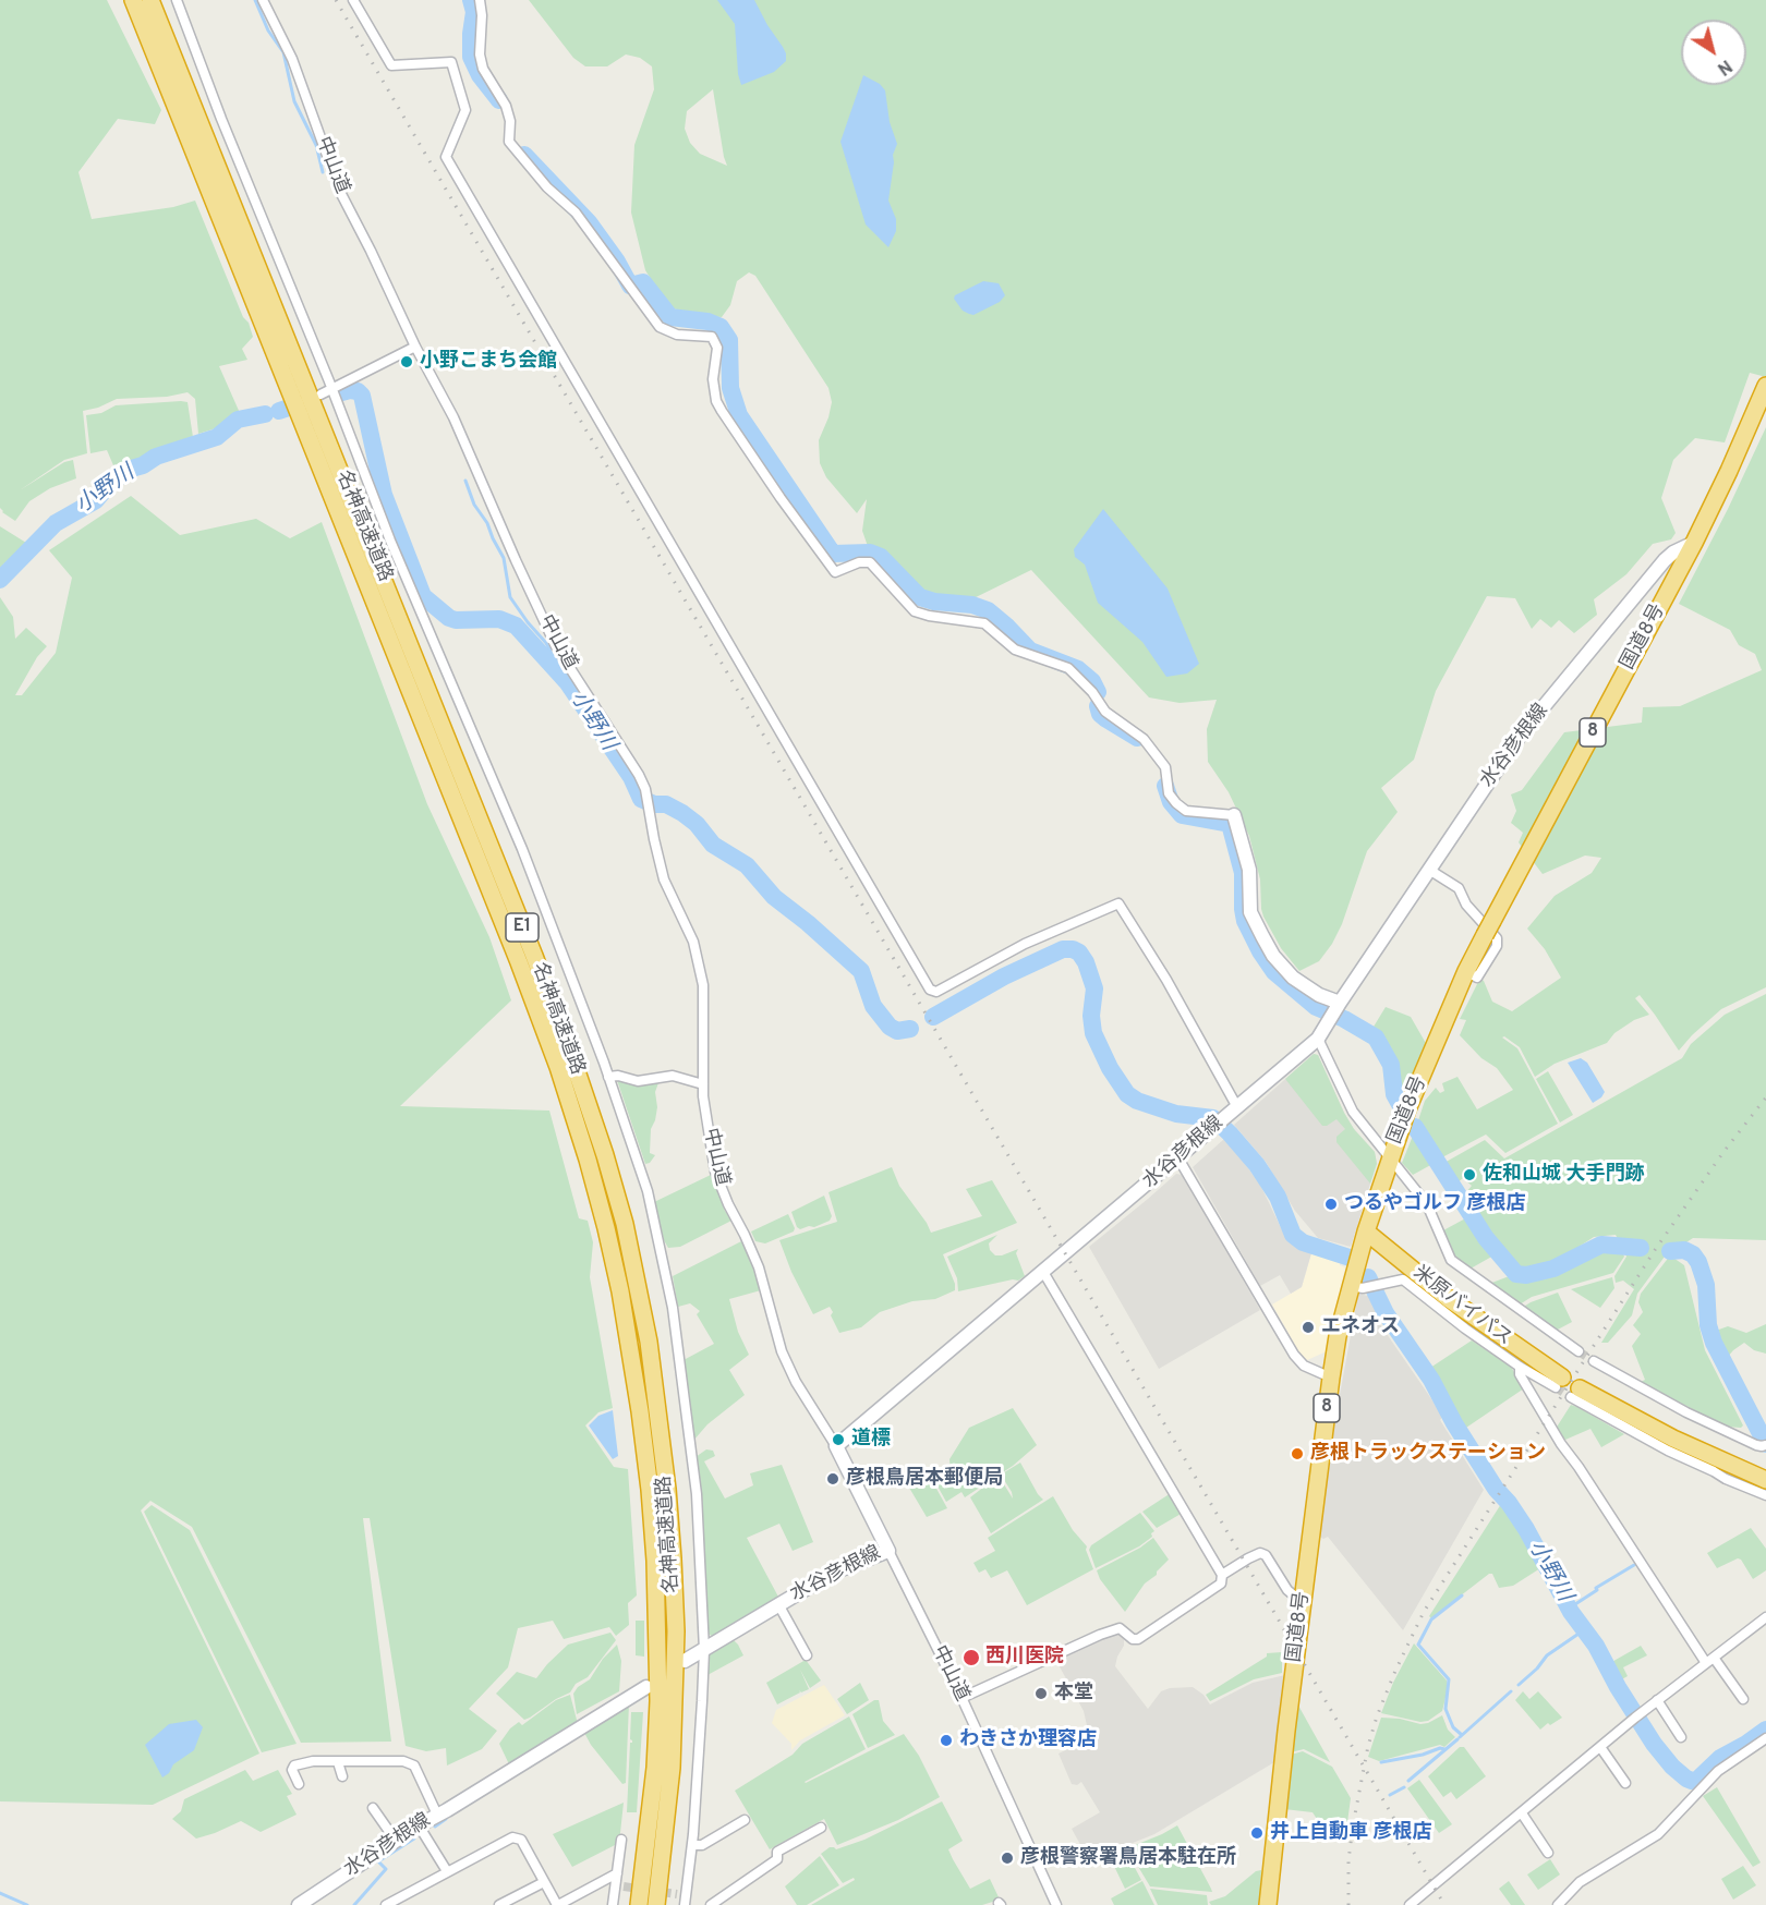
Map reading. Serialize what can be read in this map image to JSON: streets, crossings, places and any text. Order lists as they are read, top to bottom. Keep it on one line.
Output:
{"streets":{"highway":["名神高速道路","国道8号","8","E1","米原バイパス"],"main road":["水谷彦根線"],"street":["中山道"]},"crossings":[["中山道","水谷彦根線"],["国道8号","水谷彦根線"],["国道8号","米原バイパス"]],"water":["小野川"],"places":["小野こまち会館","佐和山城 大手門跡","つるやゴルフ 彦根店","エネオス","道標","彦根トラックステーション","彦根鳥居本郵便局","西川医院","本堂","わきさか理容店","井上自動車 彦根店","彦根警察署鳥居本駐在所"],"north":"bottom right"}
